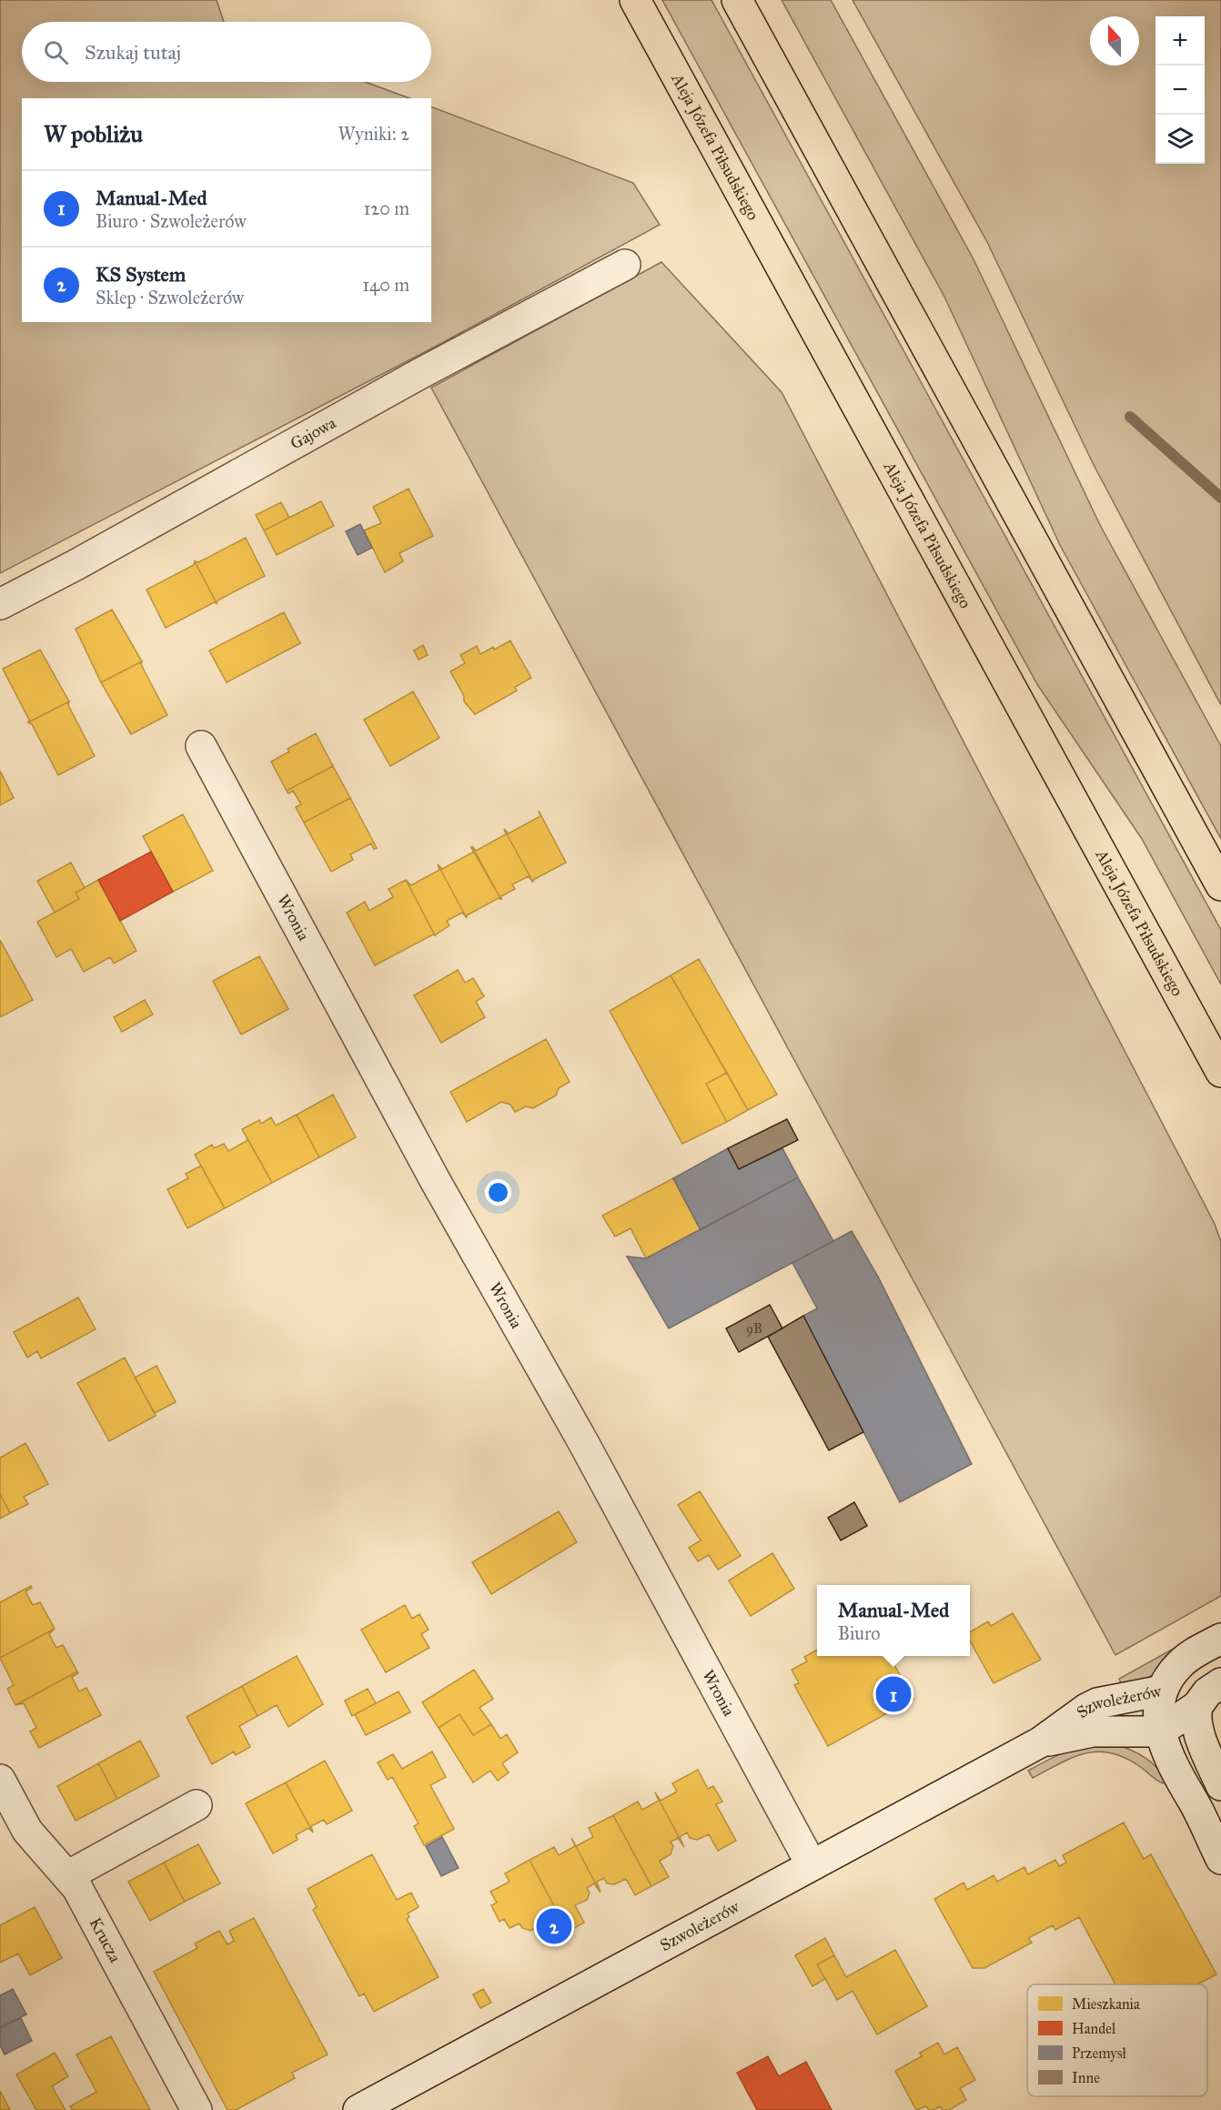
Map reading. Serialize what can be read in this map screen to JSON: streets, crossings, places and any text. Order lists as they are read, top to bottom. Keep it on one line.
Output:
{"streets":{"main road":["Aleja Józefa Piłsudskiego"],"street":["Gajowa","Wronia","Szwoleżerów","Krucza"]},"crossings":[["Wronia","Szwoleżerów"]],"house_numbers":["9B"],"legend":["Mieszkania","Handel","Przemysł","Inne"],"north":"top","page":{"map_buttons":["+","−"],"search":"Szukaj tutaj","heading":["W pobliżu","Wyniki: 2"],"list":[{"mark":"1","name":"Manual-Med","note":"Biuro · Szwoleżerów","value":"120 m"},{"mark":"2","name":"KS System","note":"Sklep · Szwoleżerów","value":"140 m"}],"popup":["Manual-Med","Biuro"],"pins":["1","2"]}}
